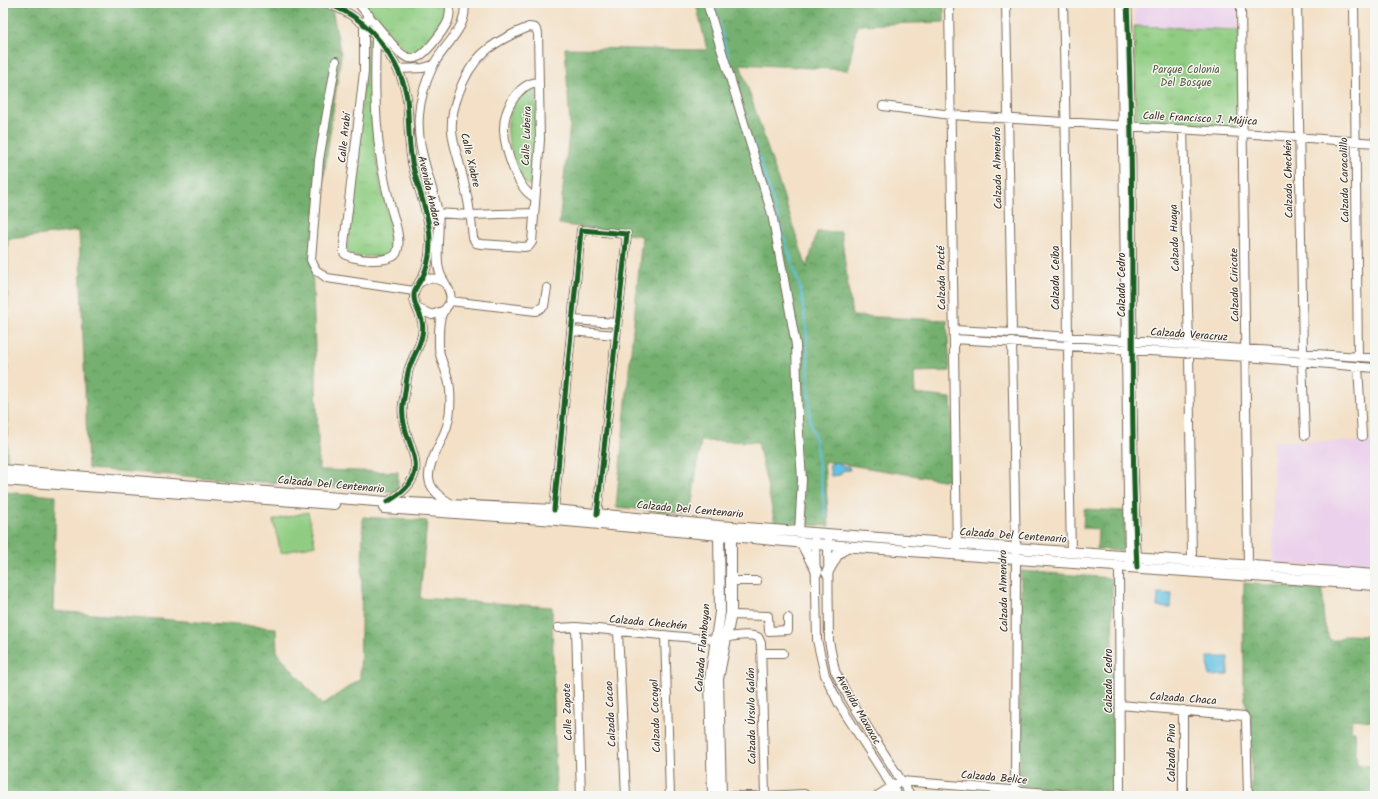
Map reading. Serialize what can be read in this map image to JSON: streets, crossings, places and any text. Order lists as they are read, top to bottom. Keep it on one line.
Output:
{"streets":{"main road":["Calzada Del Centenario","Calzada Flamboyan"],"street":["Calle Francisco J. Mújica","Calle Lubeira","Calle Arabí","Calle Xiabre","Calzada Almendro","Calzada Chechén","Calzada Caracolillo","Avenida Andara","Calzada Huaya","Calzada Pucté","Calzada Ceiba","Calzada Cedro","Calzada Ciricote","Calzada Veracruz","Calzada Chaca","Avenida Maxuxac","Calle Zapote","Calzada Cacao","Calzada Cocoyol","Calzada Úrsulo Galán","Calzada Pino","Calzada Belice"]},"crossings":[["Calle Francisco J. Mújica","Calzada Almendro"],["Calle Francisco J. Mújica","Calzada Chechén"],["Calle Francisco J. Mújica","Calzada Caracolillo"],["Calle Francisco J. Mújica","Calzada Huaya"],["Calle Francisco J. Mújica","Calzada Pucté"],["Calle Francisco J. Mújica","Calzada Ceiba"],["Calle Francisco J. Mújica","Calzada Cedro"],["Calle Francisco J. Mújica","Calzada Ciricote"],["Calle Lubeira","Calle Xiabre"],["Calle Arabí","Avenida Andara"],["Calzada Almendro","Calzada Veracruz"],["Calzada Almendro","Calzada Del Centenario"],["Calzada Almendro","Calzada Belice"],["Calzada Chechén","Calzada Veracruz"],["Calzada Chechén","Calzada Flamboyan"],["Calzada Chechén","Calle Zapote"],["Calzada Chechén","Calzada Cacao"],["Calzada Chechén","Calzada Cocoyol"],["Calzada Chechén","Calzada Úrsulo Galán"],["Calzada Caracolillo","Calzada Veracruz"],["Calzada Huaya","Calzada Veracruz"],["Calzada Pucté","Calzada Veracruz"],["Calzada Pucté","Calzada Del Centenario"],["Calzada Ceiba","Calzada Veracruz"],["Calzada Ceiba","Calzada Del Centenario"],["Calzada Cedro","Calzada Veracruz"],["Calzada Cedro","Calzada Del Centenario"],["Calzada Cedro","Calzada Chaca"],["Calzada Ciricote","Calzada Veracruz"],["Calzada Ciricote","Calzada Del Centenario"],["Calzada Del Centenario","Calzada Flamboyan"],["Calzada Del Centenario","Avenida Maxuxac"],["Calzada Chaca","Calzada Pino"],["Avenida Maxuxac","Calzada Belice"]],"parks":["Parque Colonia Del Bosque"]}
